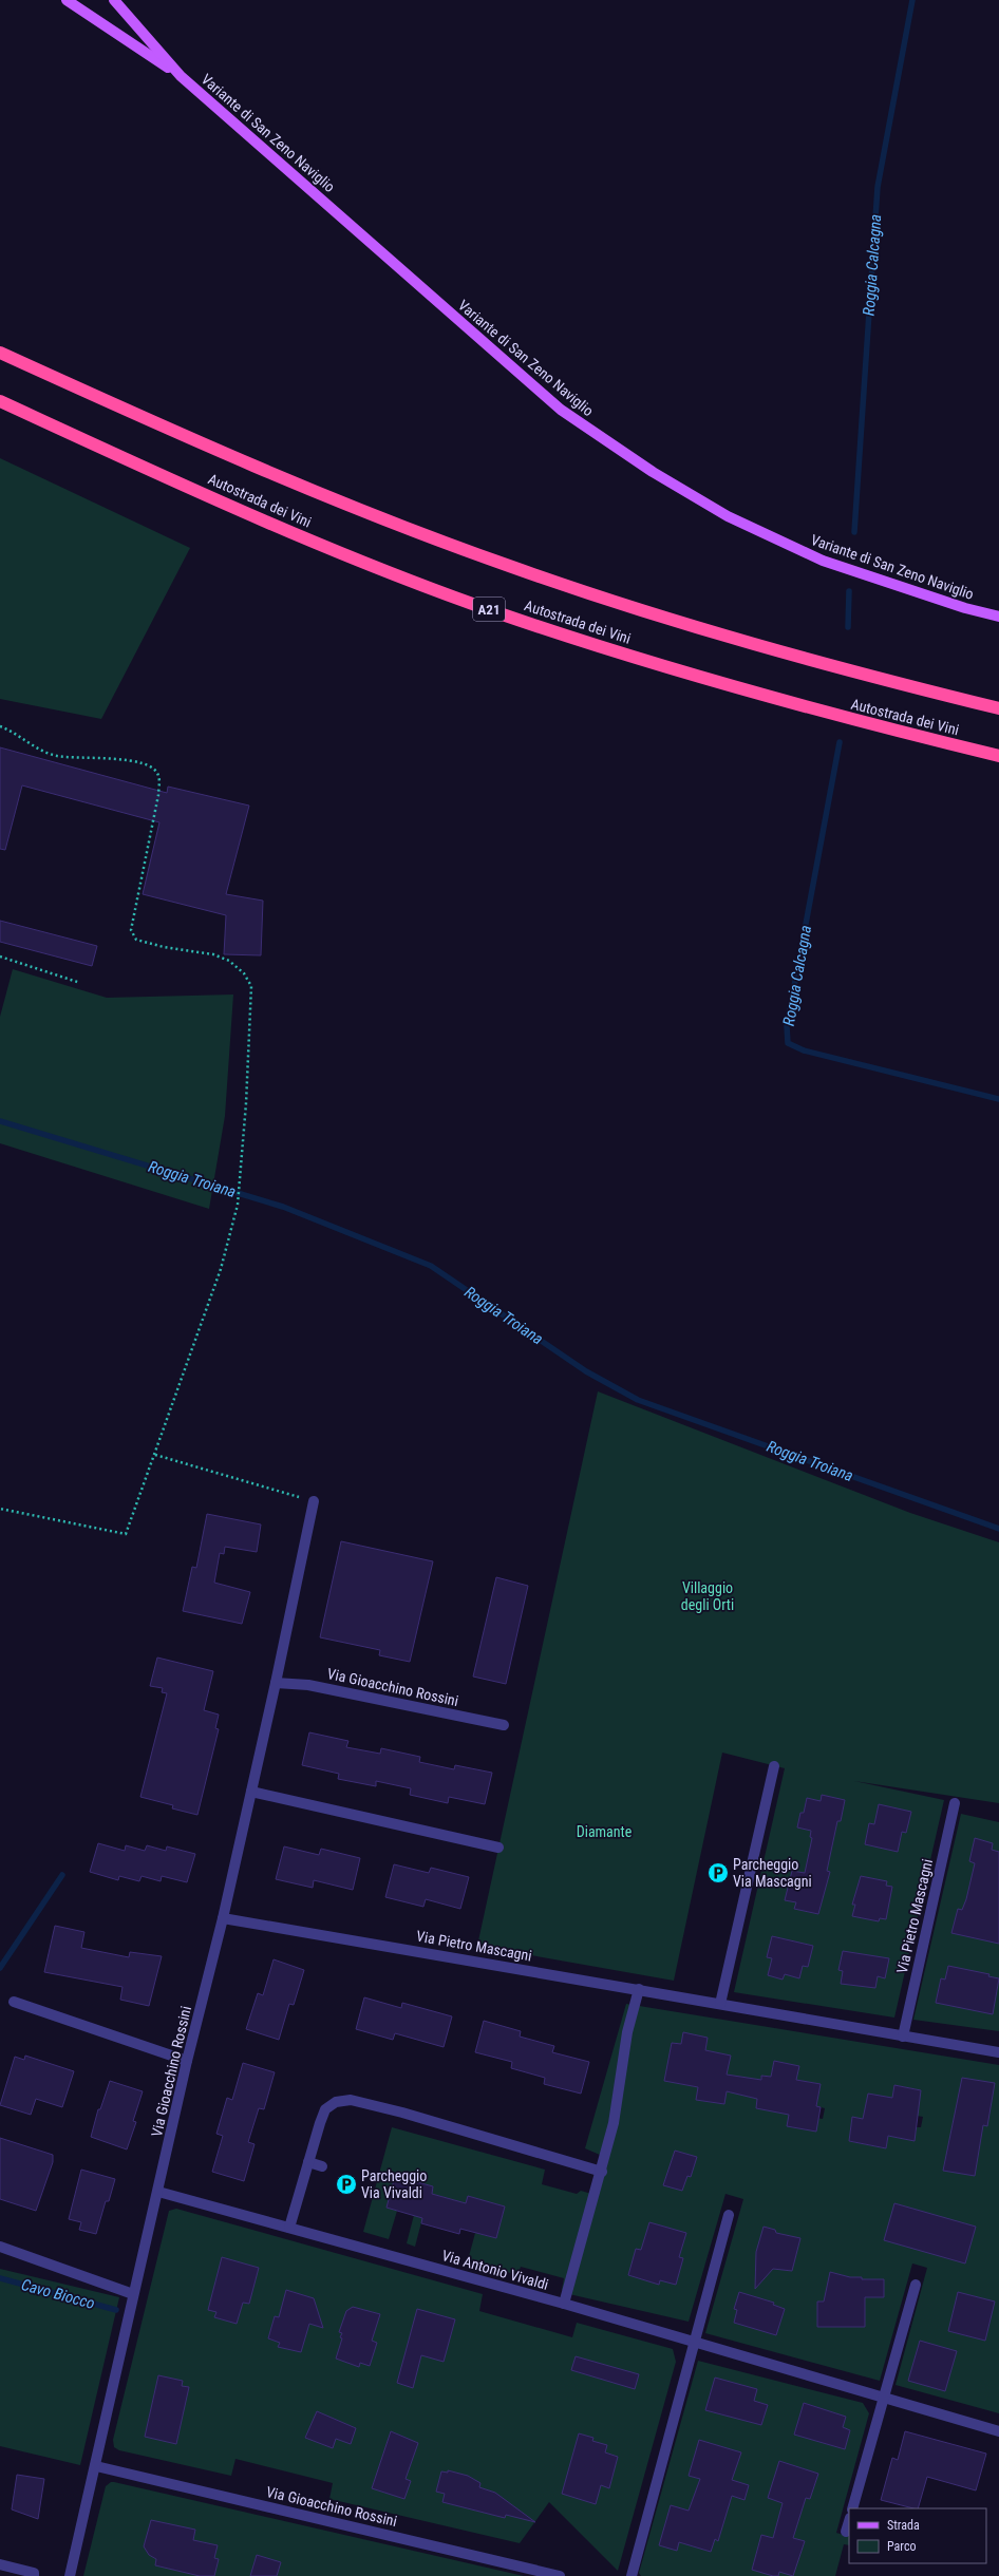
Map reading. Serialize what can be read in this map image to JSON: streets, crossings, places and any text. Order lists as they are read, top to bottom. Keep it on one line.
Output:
{"streets":{"highway":["Autostrada dei Vini","A21"],"main road":["Variante di San Zeno Naviglio"],"street":["Via Gioacchino Rossini","Via Pietro Mascagni","Via Antonio Vivaldi"]},"crossings":[["Via Gioacchino Rossini","Via Pietro Mascagni"],["Via Gioacchino Rossini","Via Antonio Vivaldi"]],"water":["Roggia Calcagna","Roggia Troiana","Cavo Biocco"],"parks":["Villaggio degli Orti","Diamante"],"places":{"parking":["Parcheggio Via Mascagni","Parcheggio Via Vivaldi"]},"legend":["Strada","Parco"]}
